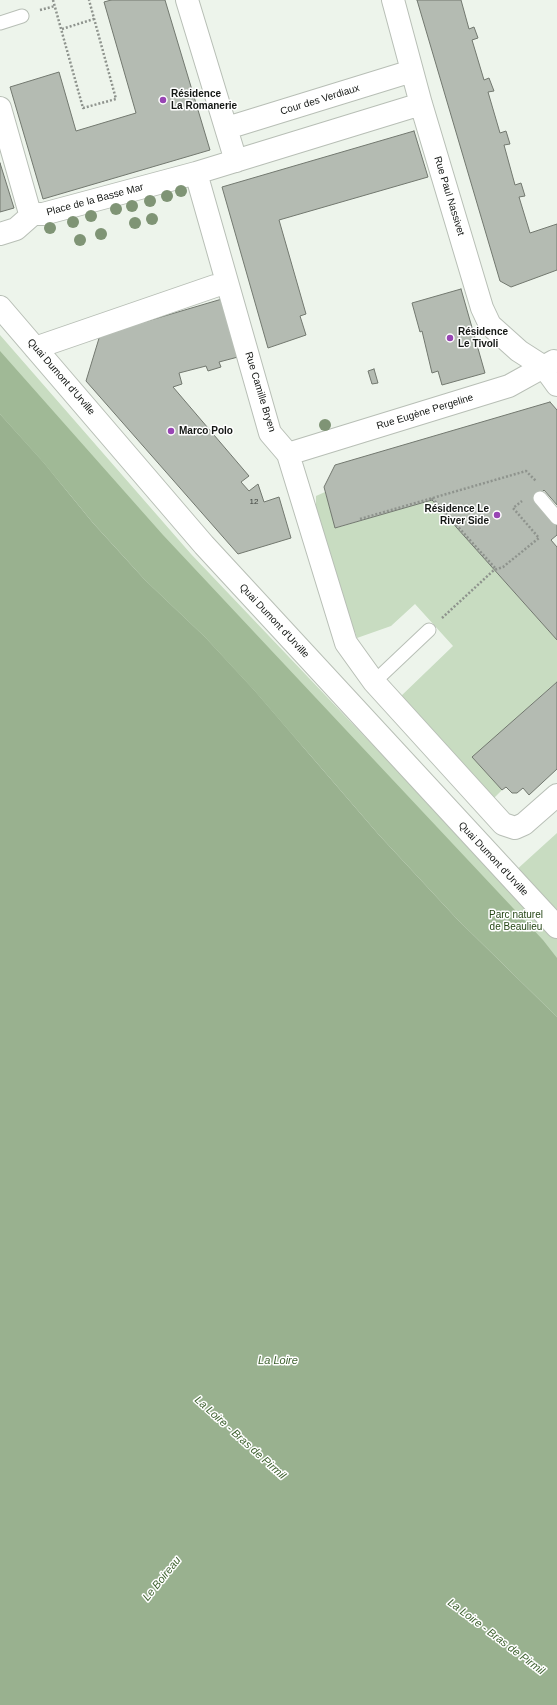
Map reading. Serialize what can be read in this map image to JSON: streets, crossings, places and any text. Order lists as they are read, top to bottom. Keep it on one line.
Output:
{"streets":{"street":["Cour des Verdiaux","Rue Paul Nassivet","Place de la Basse Mar","Quai Dumont d'Urville","Rue Camille Bryen","Rue Eugène Pergeline"]},"crossings":[["Cour des Verdiaux","Rue Paul Nassivet"],["Rue Paul Nassivet","Rue Eugène Pergeline"],["Place de la Basse Mar","Rue Camille Bryen"],["Rue Camille Bryen","Rue Eugène Pergeline"]],"water":["La Loire","La Loire - Bras de Pirmil","Le Boireau"],"parks":["Parc naturel de Beaulieu"],"places":["Résidence La Romanerie","Résidence Le Tivoli","Marco Polo","Résidence Le River Side"],"house_numbers":["12"]}
